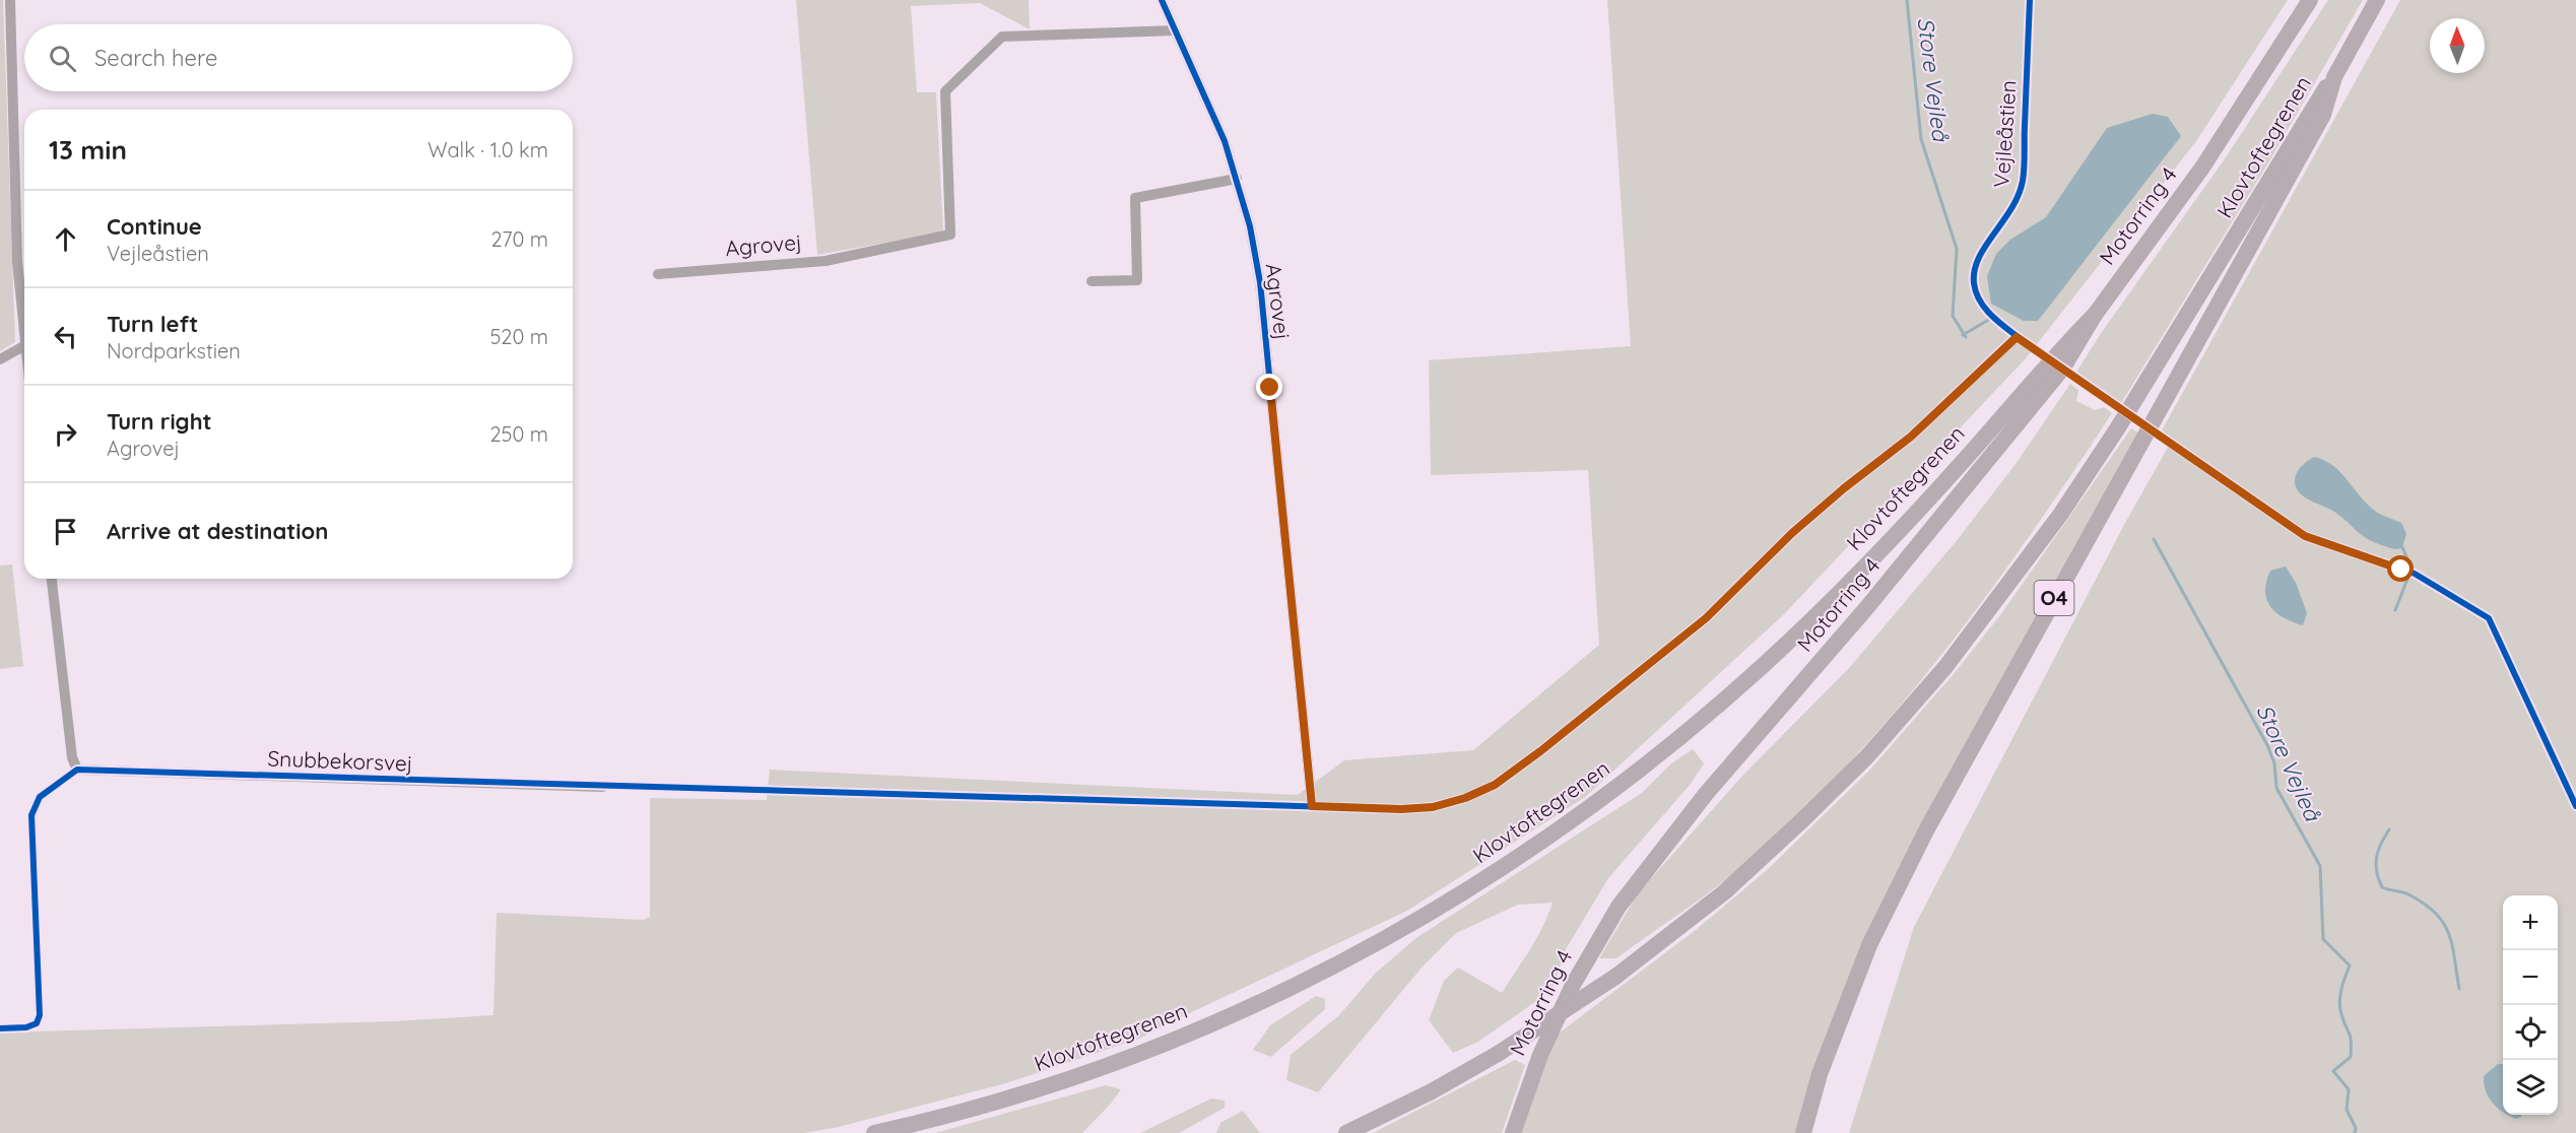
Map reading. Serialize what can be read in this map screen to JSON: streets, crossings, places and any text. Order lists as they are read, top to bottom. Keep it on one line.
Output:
{"streets":{"highway":["Klovtoftegrenen","Motorring 4","O4"],"street":["Agrovej","Snubbekorsvej"],"cycle path":["Vejleåstien"]},"crossings":[["Klovtoftegrenen","Motorring 4"],["Klovtoftegrenen","O4"]],"water":["Store Vejleå"],"north":"top","page":{"search":"Search here","heading":["13 min","Walk · 1.0 km"],"list":[["Continue","Vejleåstien","270 m"],["Turn left","Nordparkstien","520 m"],["Turn right","Agrovej","250 m"],"Arrive at destination"],"map_buttons":["+","−"]}}
